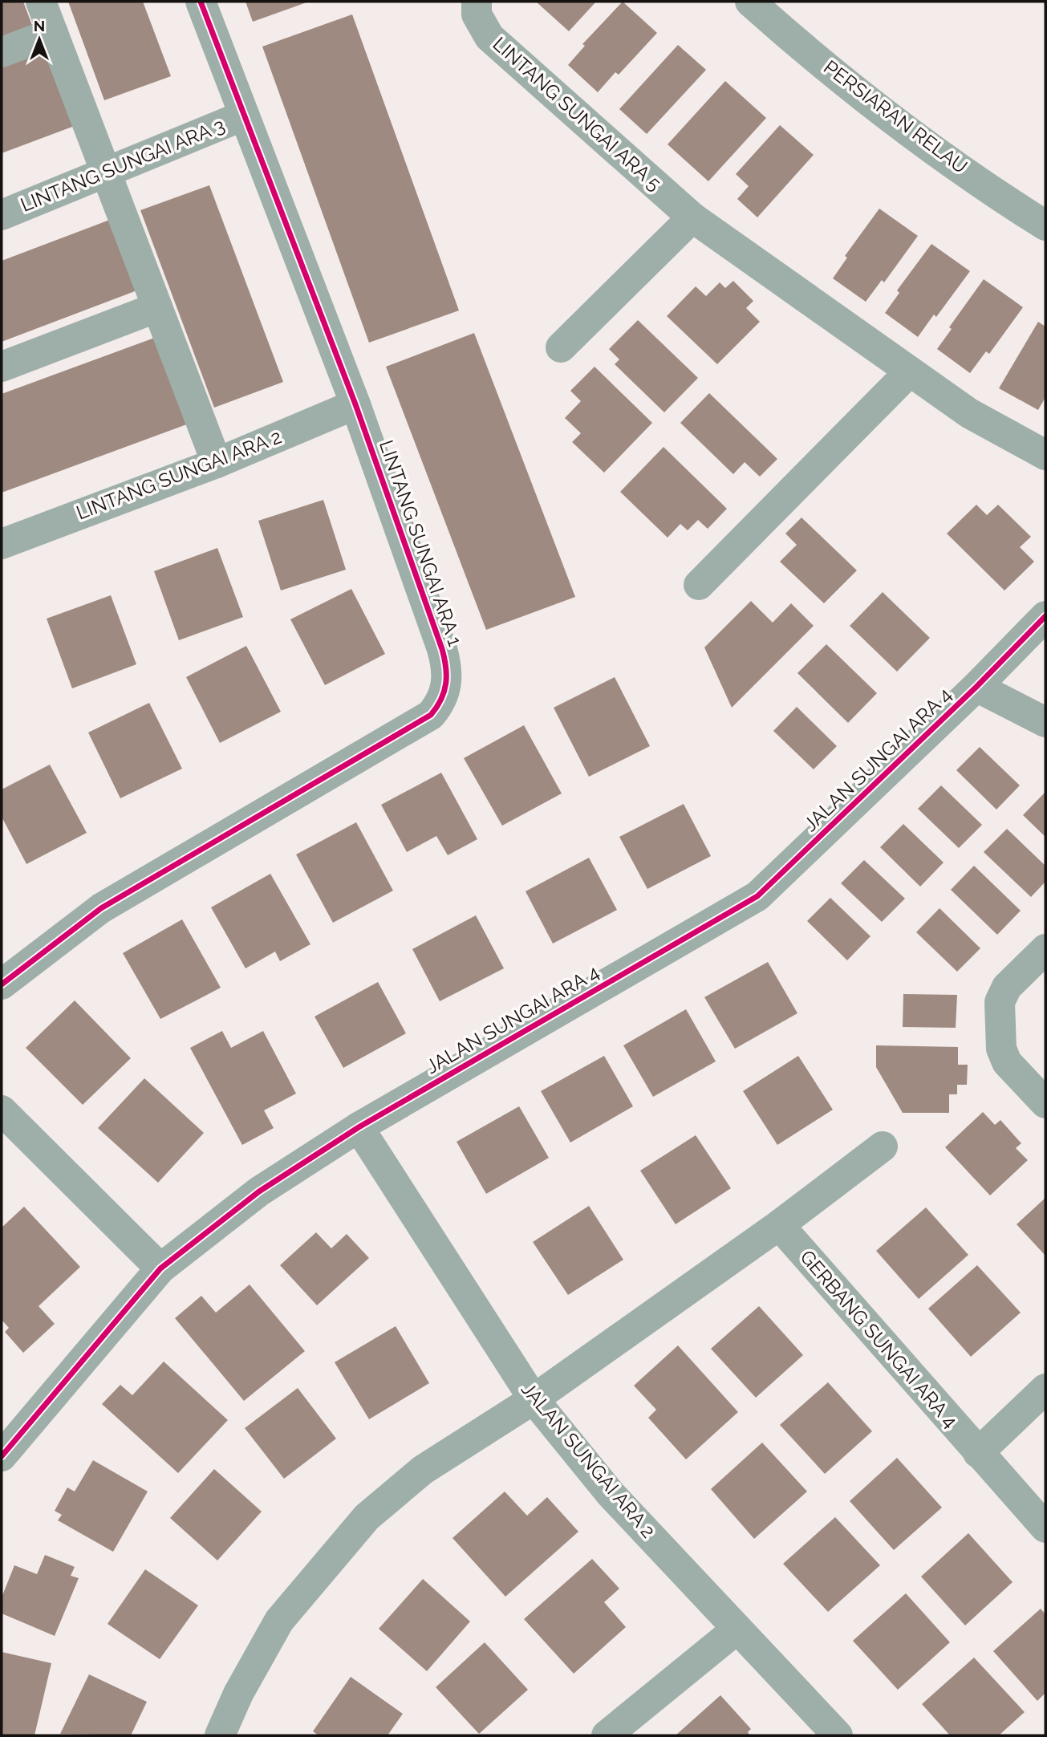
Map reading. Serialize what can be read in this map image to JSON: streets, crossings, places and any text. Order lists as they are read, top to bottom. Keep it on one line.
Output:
{"streets":{"street":["LINTANG SUNGAI ARA 5","PERSIARAN RELAU","LINTANG SUNGAI ARA 3","LINTANG SUNGAI ARA 2","LINTANG SUNGAI ARA 1","JALAN SUNGAI ARA 4","GERBANG SUNGAI ARA 4","JALAN SUNGAI ARA 2"]},"crossings":[["LINTANG SUNGAI ARA 3","LINTANG SUNGAI ARA 1"],["LINTANG SUNGAI ARA 2","LINTANG SUNGAI ARA 1"],["JALAN SUNGAI ARA 4","JALAN SUNGAI ARA 2"]],"north":"top"}
